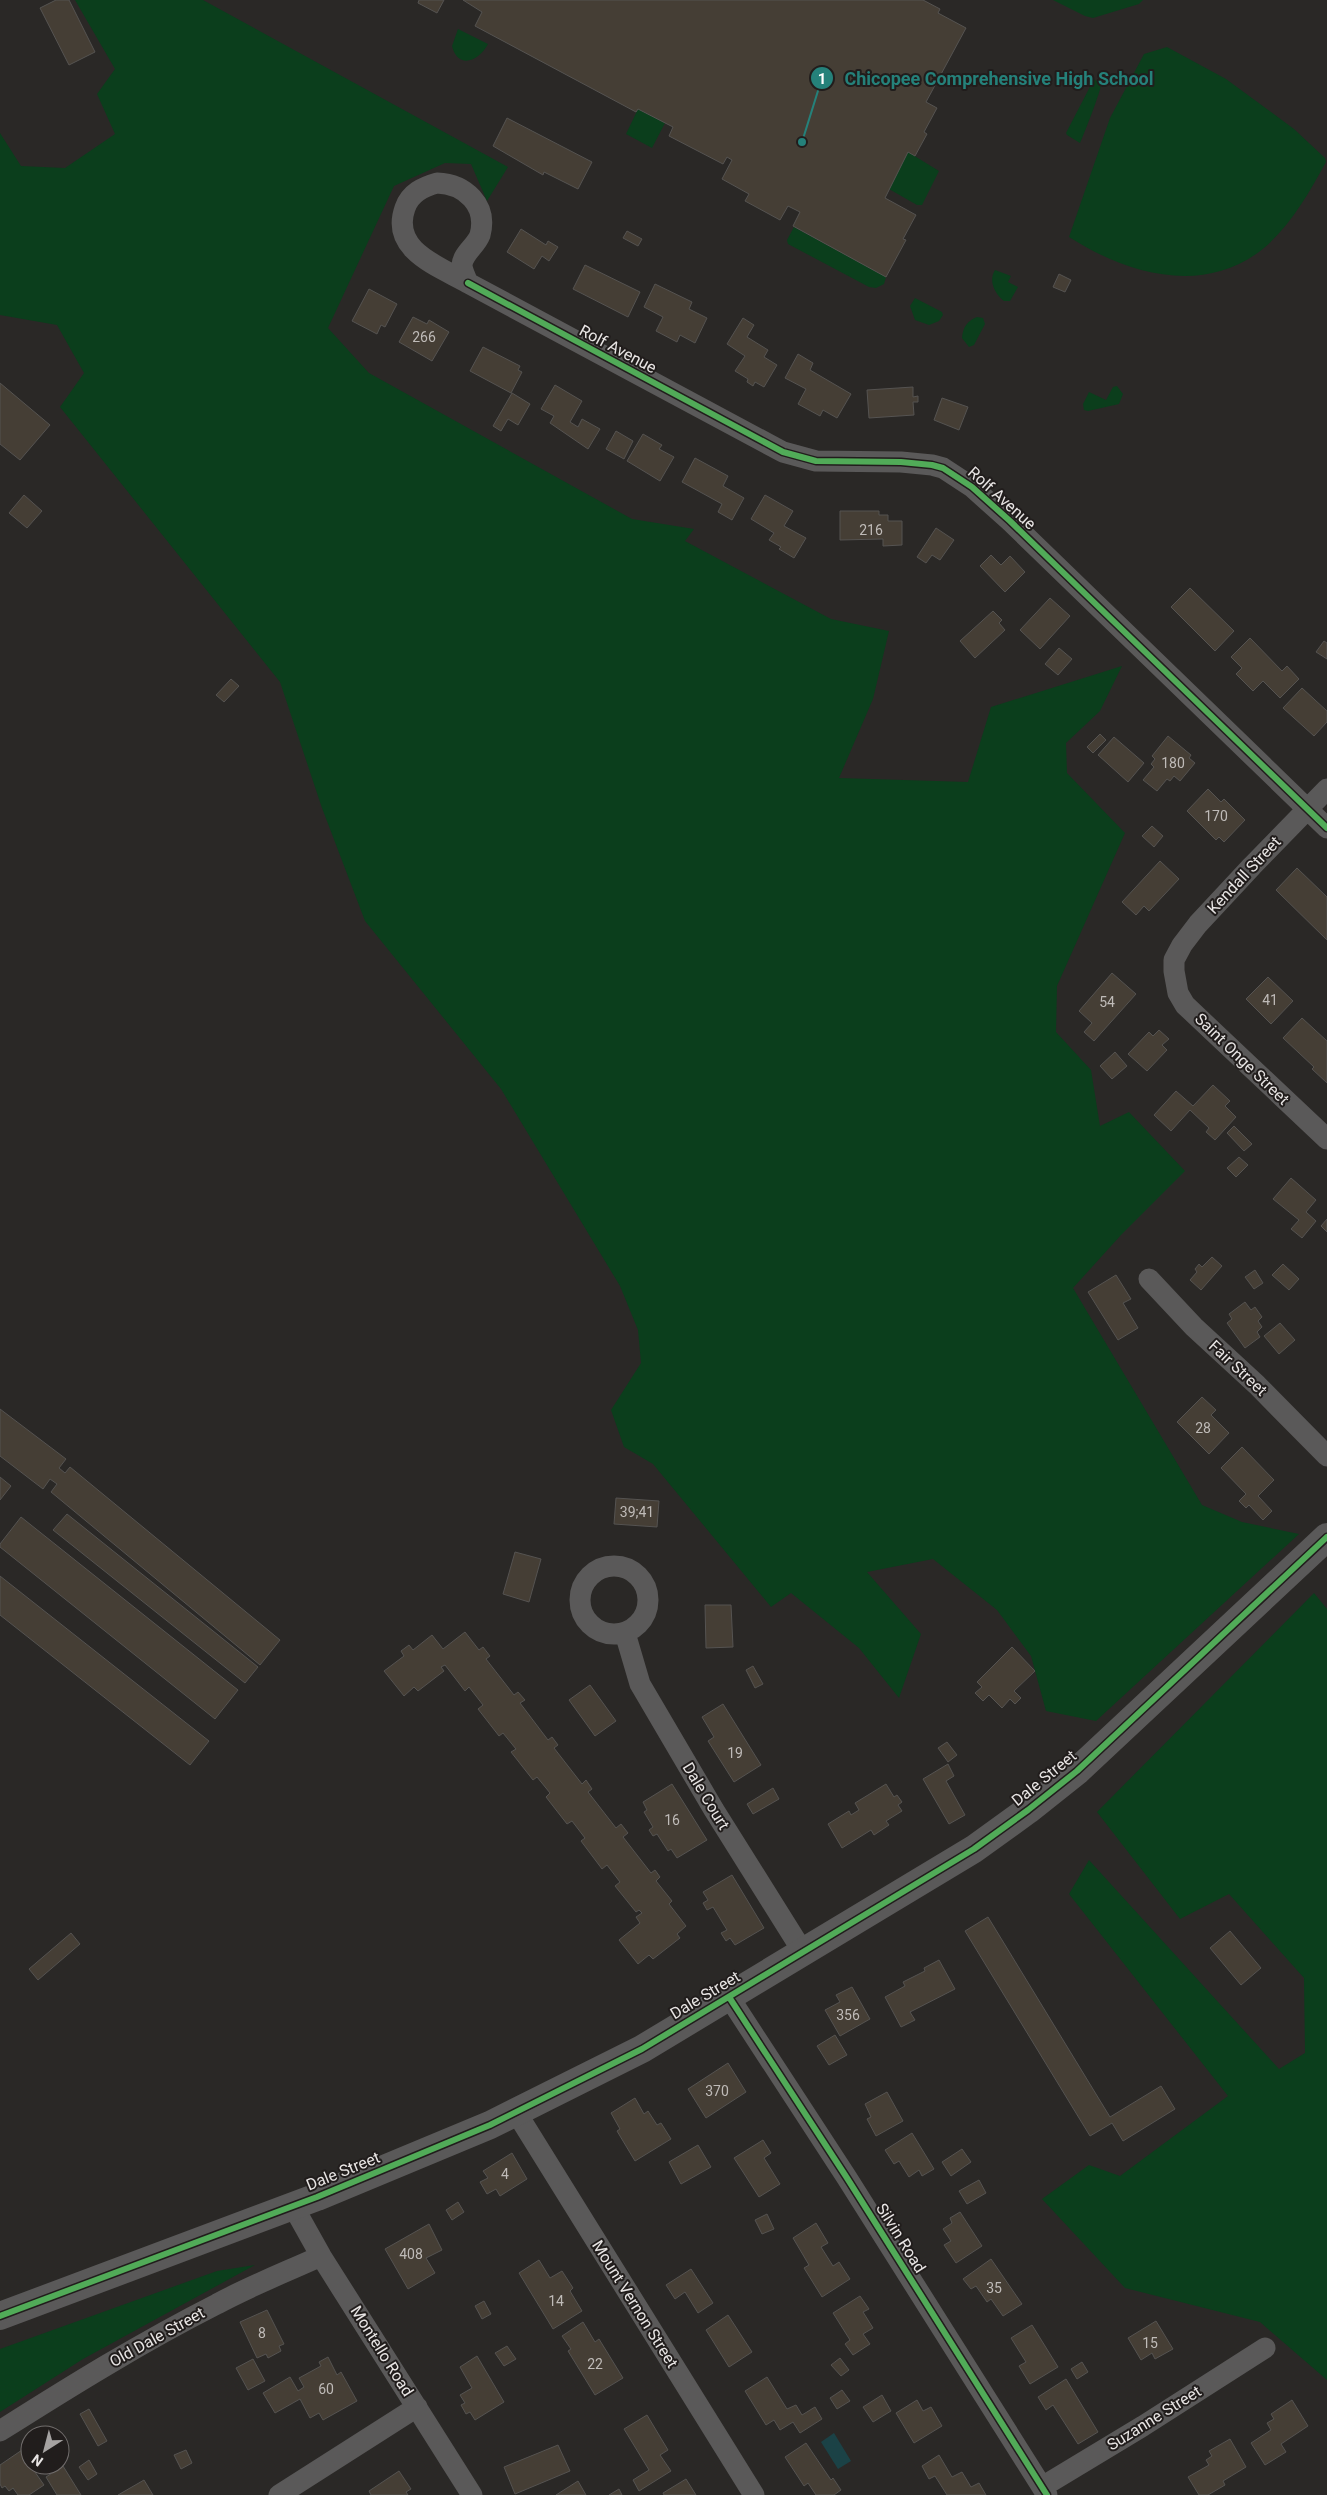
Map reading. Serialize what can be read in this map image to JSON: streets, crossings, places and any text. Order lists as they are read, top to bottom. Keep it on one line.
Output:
{"streets":{"street":["Rolf Avenue","Kendall Street","Saint Onge Street","Fair Street","Dale Street","Dale Court","Silvin Road","Mount Vernon Street","Old Dale Street","Montello Road","Suzanne Street"]},"crossings":[["Rolf Avenue","Kendall Street"],["Kendall Street","Saint Onge Street"],["Dale Street","Dale Court"],["Dale Street","Silvin Road"],["Dale Street","Mount Vernon Street"],["Dale Street","Montello Road"],["Silvin Road","Suzanne Street"],["Old Dale Street","Montello Road"]],"places":["Chicopee Comprehensive High School"],"house_numbers":["266","216","180","170","41","54","28","39;41","19","16","356","370","4","408","35","14","8","15","22","60"],"north":"bottom left"}
